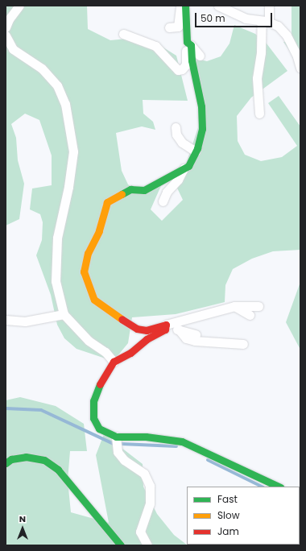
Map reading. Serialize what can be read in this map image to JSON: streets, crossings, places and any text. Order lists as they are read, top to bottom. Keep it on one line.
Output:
{"legend":["Fast","Slow","Jam"],"scale_bar":"50 m","north":"top"}
